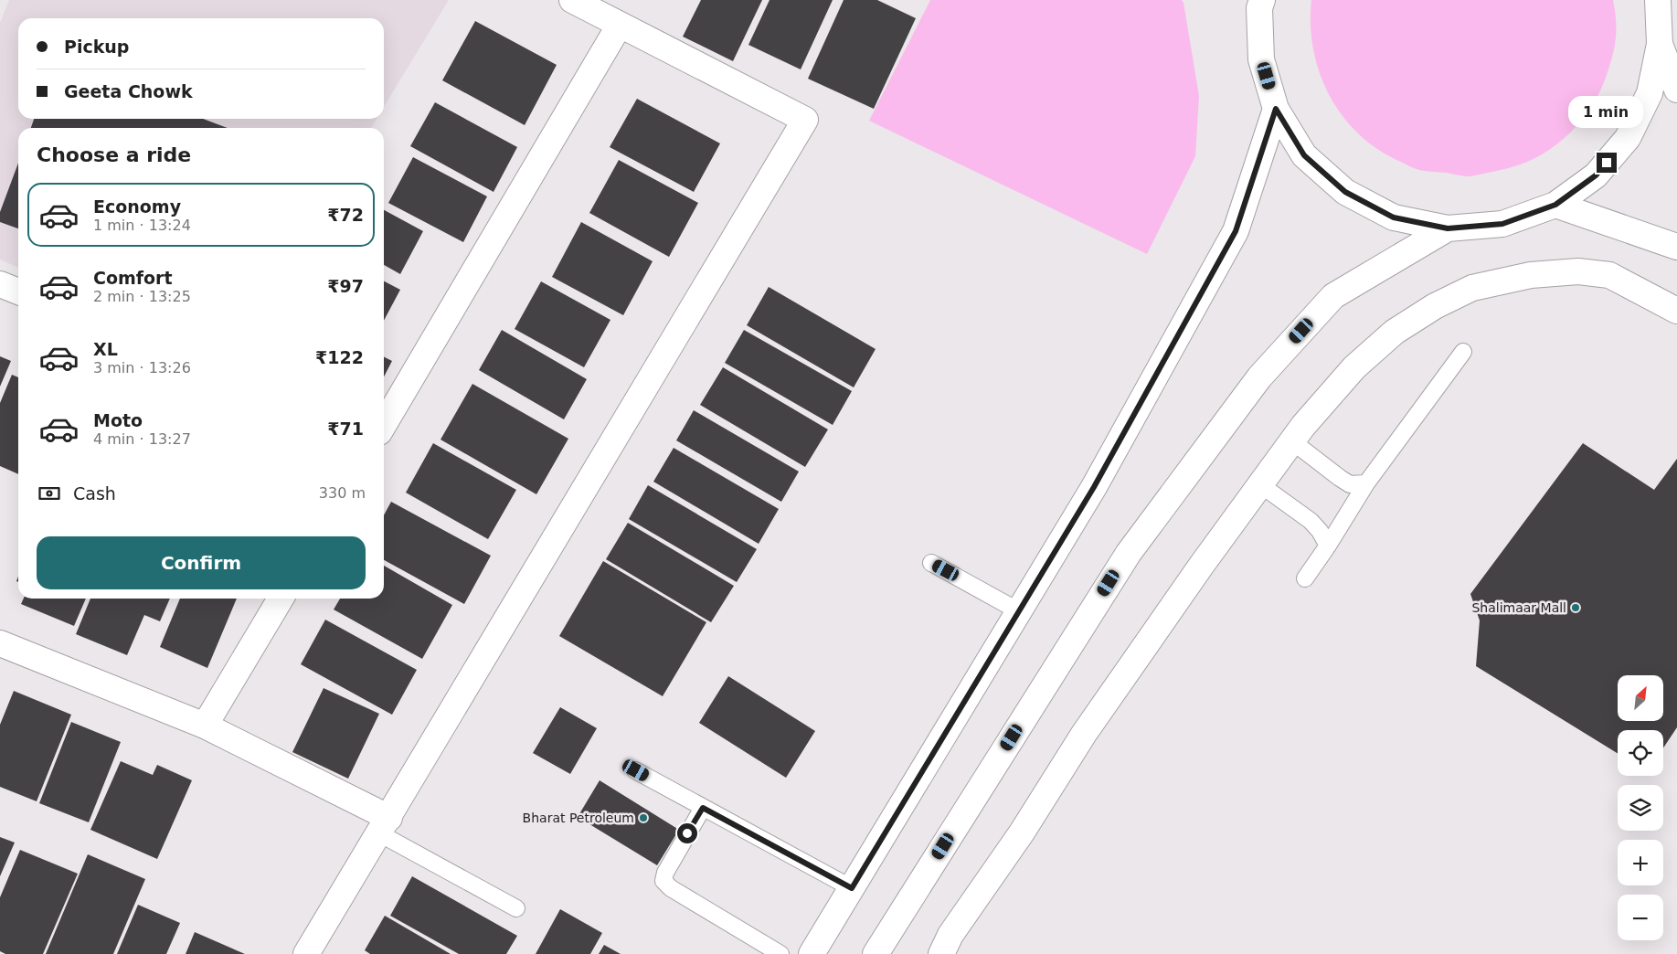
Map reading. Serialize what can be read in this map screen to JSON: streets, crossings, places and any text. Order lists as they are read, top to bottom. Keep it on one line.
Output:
{"places":["Shalimaar Mall","Bharat Petroleum"],"north":"top right","page":{"banner":["Pickup","Geeta Chowk"],"bubble":"1 min","heading":"Choose a ride","list":[{"name":"Economy","note":"1 min · 13:24","value":"₹72"},{"name":"Comfort","note":"2 min · 13:25","value":"₹97"},{"name":"XL","note":"3 min · 13:26","value":"₹122"},{"name":"Moto","note":"4 min · 13:27","value":"₹71"}],"pay":["Cash","330 m"],"buttons":"Confirm","map_buttons":["+","−"]}}
